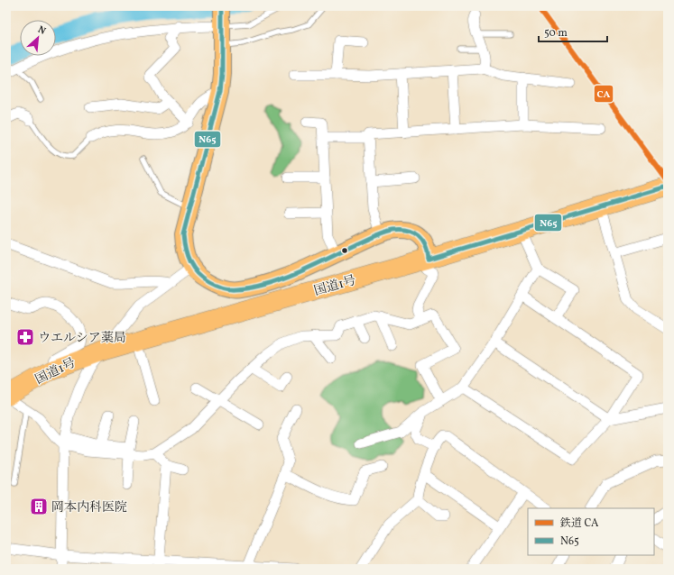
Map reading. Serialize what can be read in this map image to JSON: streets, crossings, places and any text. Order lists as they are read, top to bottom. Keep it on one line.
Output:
{"streets":{"highway":["国道1号"]},"places":{"pharmacy":["ウエルシア薬局"],"building":["岡本内科医院"]},"lines":["rail line CA","transit line N65"],"legend":["鉄道 CA","N65"],"scale_bar":"50 m","north":"top right"}
